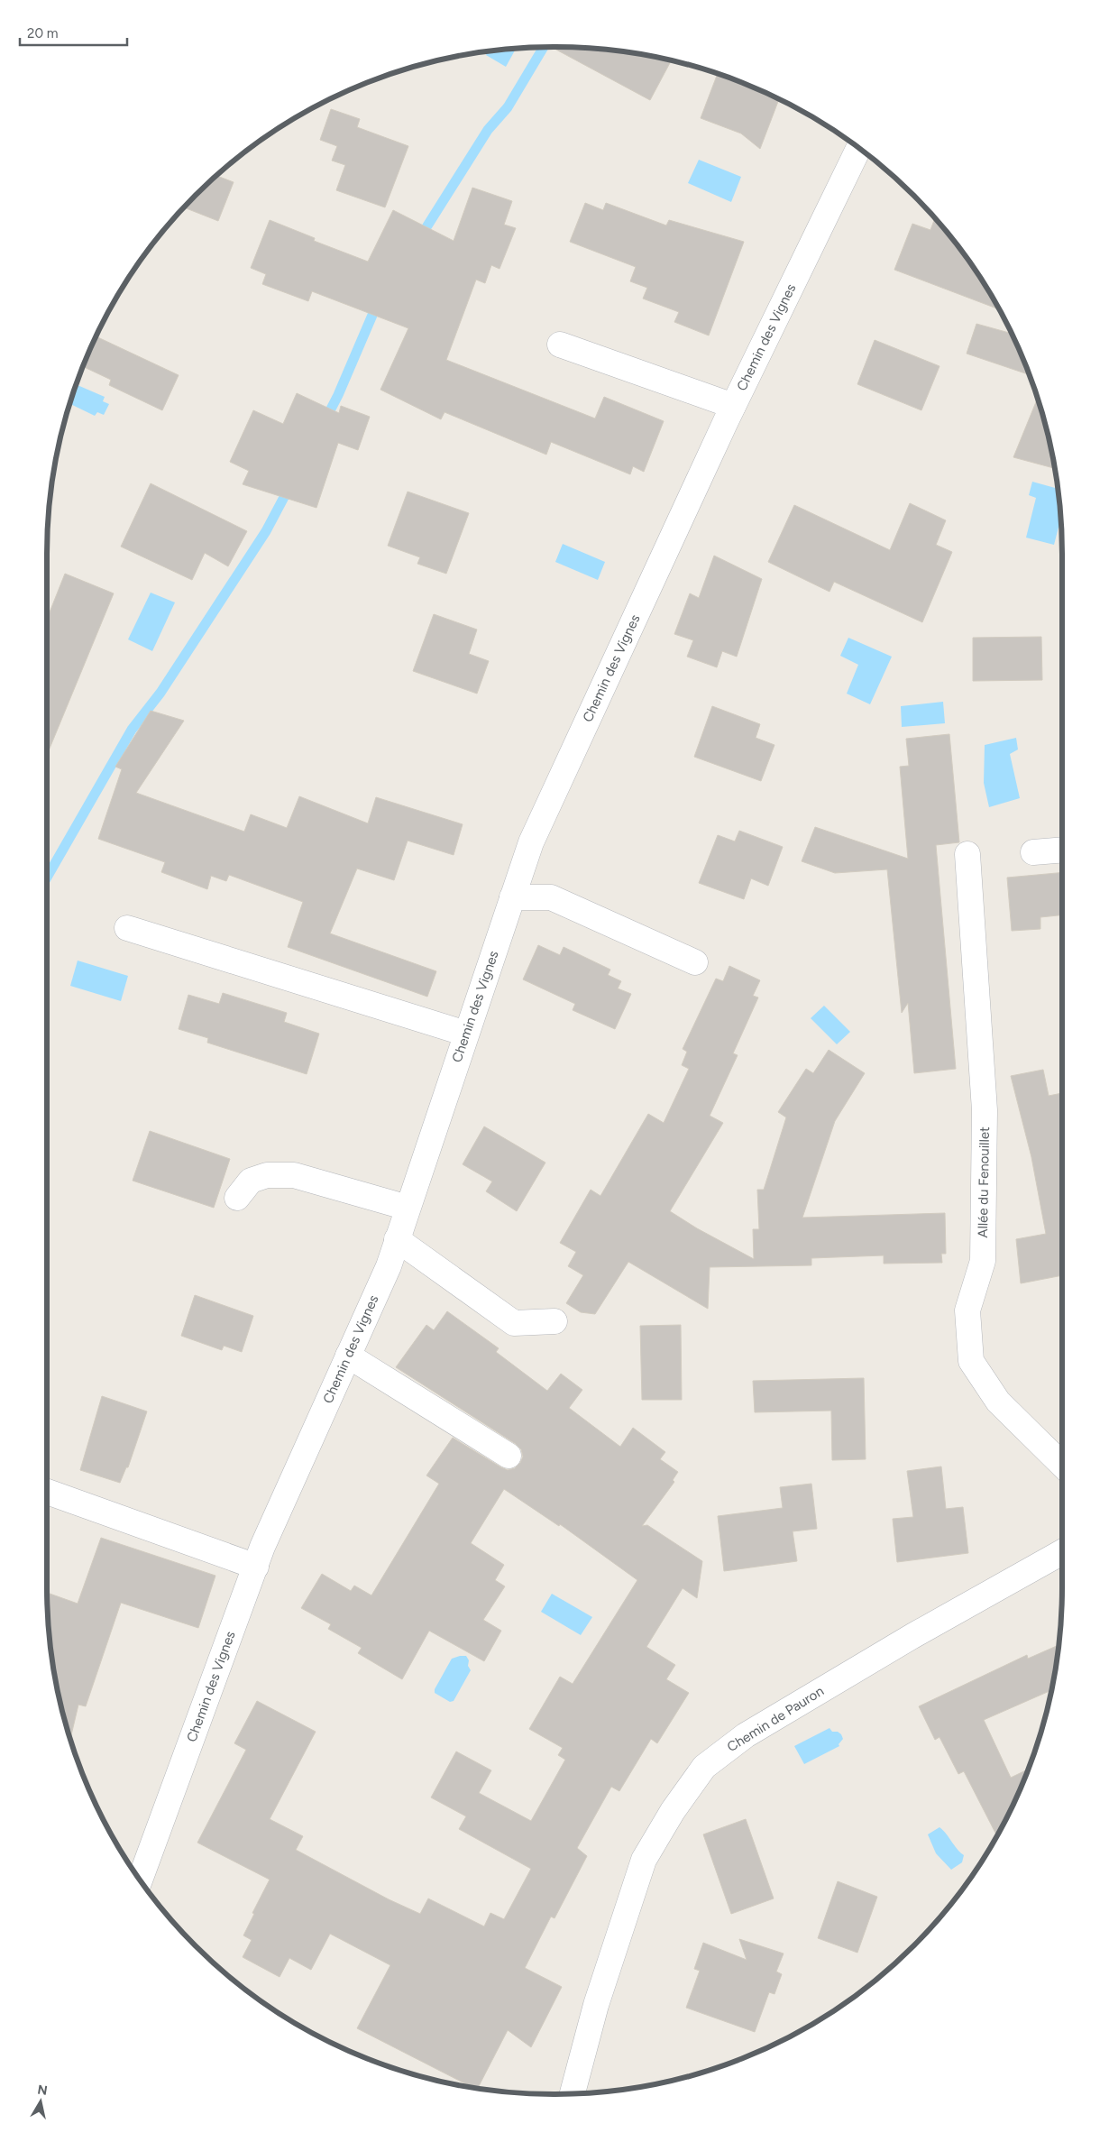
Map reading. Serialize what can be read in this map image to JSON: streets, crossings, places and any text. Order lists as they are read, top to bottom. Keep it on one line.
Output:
{"streets":{"street":["Chemin des Vignes","Allée du Fenouillet","Chemin de Pauron"]},"scale_bar":"20 m","north":"top"}
